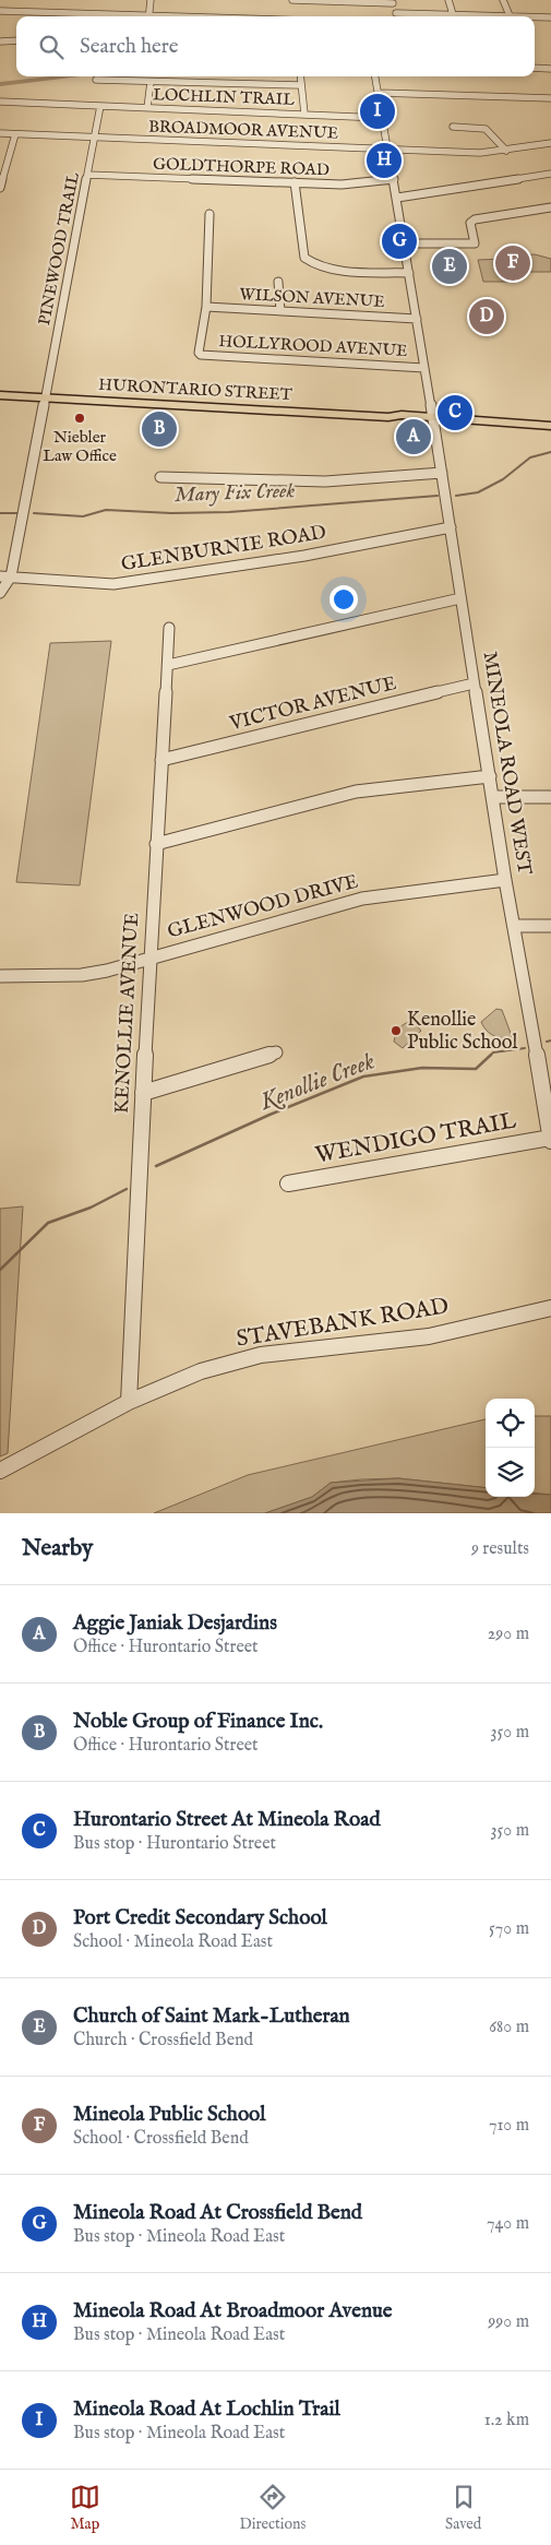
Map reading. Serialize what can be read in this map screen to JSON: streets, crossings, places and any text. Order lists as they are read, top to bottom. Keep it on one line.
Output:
{"streets":{"main road":["HURONTARIO STREET"],"street":["LOCHLIN TRAIL","BROADMOOR AVENUE","GOLDTHORPE ROAD","PINEWOOD TRAIL","WILSON AVENUE","HOLLYROOD AVENUE","GLENBURNIE ROAD","VICTOR AVENUE","MINEOLA ROAD WEST","GLENWOOD DRIVE","KENOLLIE AVENUE","WENDIGO TRAIL","STAVEBANK ROAD"]},"crossings":[["LOCHLIN TRAIL","PINEWOOD TRAIL"],["LOCHLIN TRAIL","MINEOLA ROAD WEST"],["BROADMOOR AVENUE","PINEWOOD TRAIL"],["BROADMOOR AVENUE","MINEOLA ROAD WEST"],["GOLDTHORPE ROAD","PINEWOOD TRAIL"],["GOLDTHORPE ROAD","MINEOLA ROAD WEST"],["PINEWOOD TRAIL","HURONTARIO STREET"],["PINEWOOD TRAIL","GLENBURNIE ROAD"],["WILSON AVENUE","HOLLYROOD AVENUE"],["WILSON AVENUE","MINEOLA ROAD WEST"],["HOLLYROOD AVENUE","MINEOLA ROAD WEST"],["HURONTARIO STREET","MINEOLA ROAD WEST"],["GLENBURNIE ROAD","MINEOLA ROAD WEST"],["VICTOR AVENUE","MINEOLA ROAD WEST"],["VICTOR AVENUE","KENOLLIE AVENUE"],["MINEOLA ROAD WEST","GLENWOOD DRIVE"],["MINEOLA ROAD WEST","WENDIGO TRAIL"],["GLENWOOD DRIVE","KENOLLIE AVENUE"],["KENOLLIE AVENUE","STAVEBANK ROAD"]],"water":["Mary Fix Creek","Kenollie Creek"],"places":["Niebler Law Office","Kenollie Public School"],"page":{"search":"Search here","pins":["I","H","G","F","E","D","C","B","A"],"heading":["Nearby","9 results"],"list":[{"mark":"A","name":"Aggie Janiak Desjardins","note":"Office · Hurontario Street","value":"290 m"},{"mark":"B","name":"Noble Group of Finance Inc.","note":"Office · Hurontario Street","value":"350 m"},{"mark":"C","name":"Hurontario Street At Mineola Road","note":"Bus stop · Hurontario Street","value":"350 m"},{"mark":"D","name":"Port Credit Secondary School","note":"School · Mineola Road East","value":"570 m"},{"mark":"E","name":"Church of Saint Mark-Lutheran","note":"Church · Crossfield Bend","value":"680 m"},{"mark":"F","name":"Mineola Public School","note":"School · Crossfield Bend","value":"710 m"},{"mark":"G","name":"Mineola Road At Crossfield Bend","note":"Bus stop · Mineola Road East","value":"740 m"},{"mark":"H","name":"Mineola Road At Broadmoor Avenue","note":"Bus stop · Mineola Road East","value":"990 m"},{"mark":"I","name":"Mineola Road At Lochlin Trail","note":"Bus stop · Mineola Road East","value":"1.2 km"}],"nav":["Map","Directions","Saved"]}}
